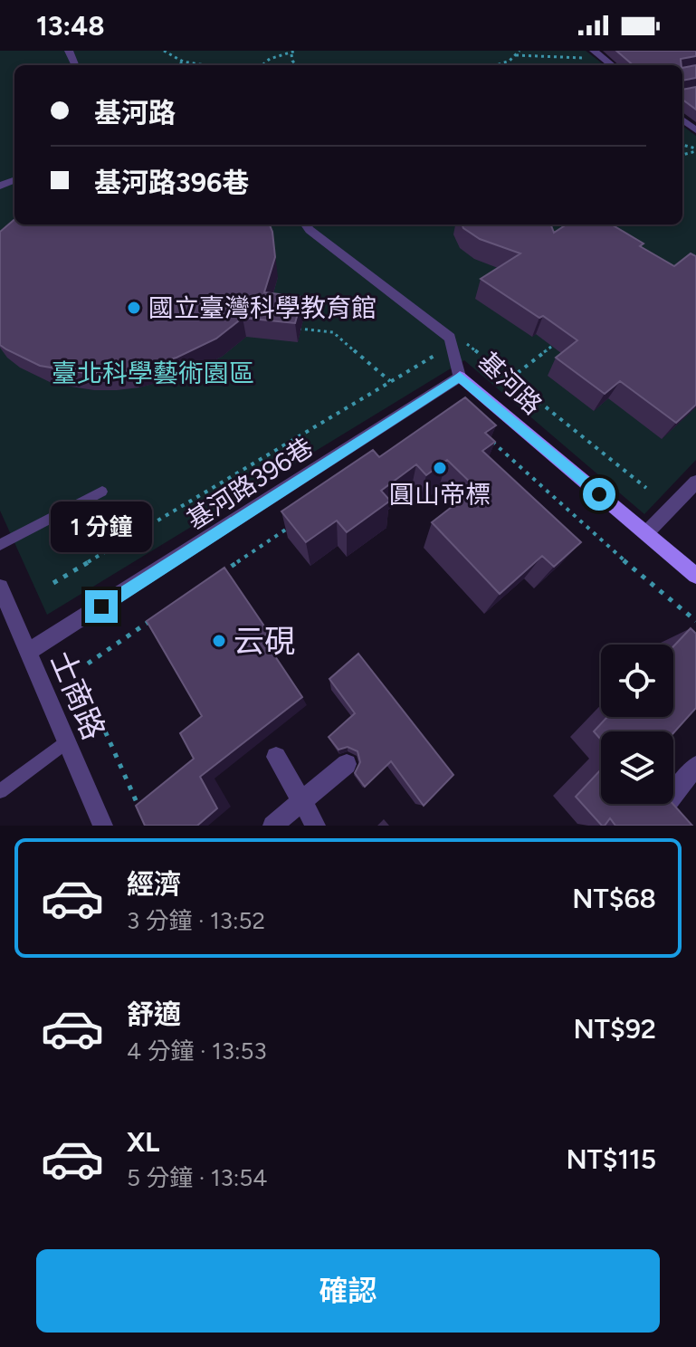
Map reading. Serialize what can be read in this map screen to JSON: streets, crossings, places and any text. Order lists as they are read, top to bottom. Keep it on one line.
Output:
{"streets":{"street":["基河路","基河路396巷","士商路"]},"crossings":[["基河路","基河路396巷"],["基河路396巷","士商路"]],"parks":["臺北科學藝術園區"],"places":["國立臺灣科學教育館","圓山帝標","云硯"],"page":{"status":"13:48","banner":["基河路","基河路396巷"],"bubble":"1 分鐘","list":[{"name":"經濟","note":"3 分鐘 · 13:52","value":"NT$68"},{"name":"舒適","note":"4 分鐘 · 13:53","value":"NT$92"},{"name":"XL","note":"5 分鐘 · 13:54","value":"NT$115"}],"buttons":"確認"}}
